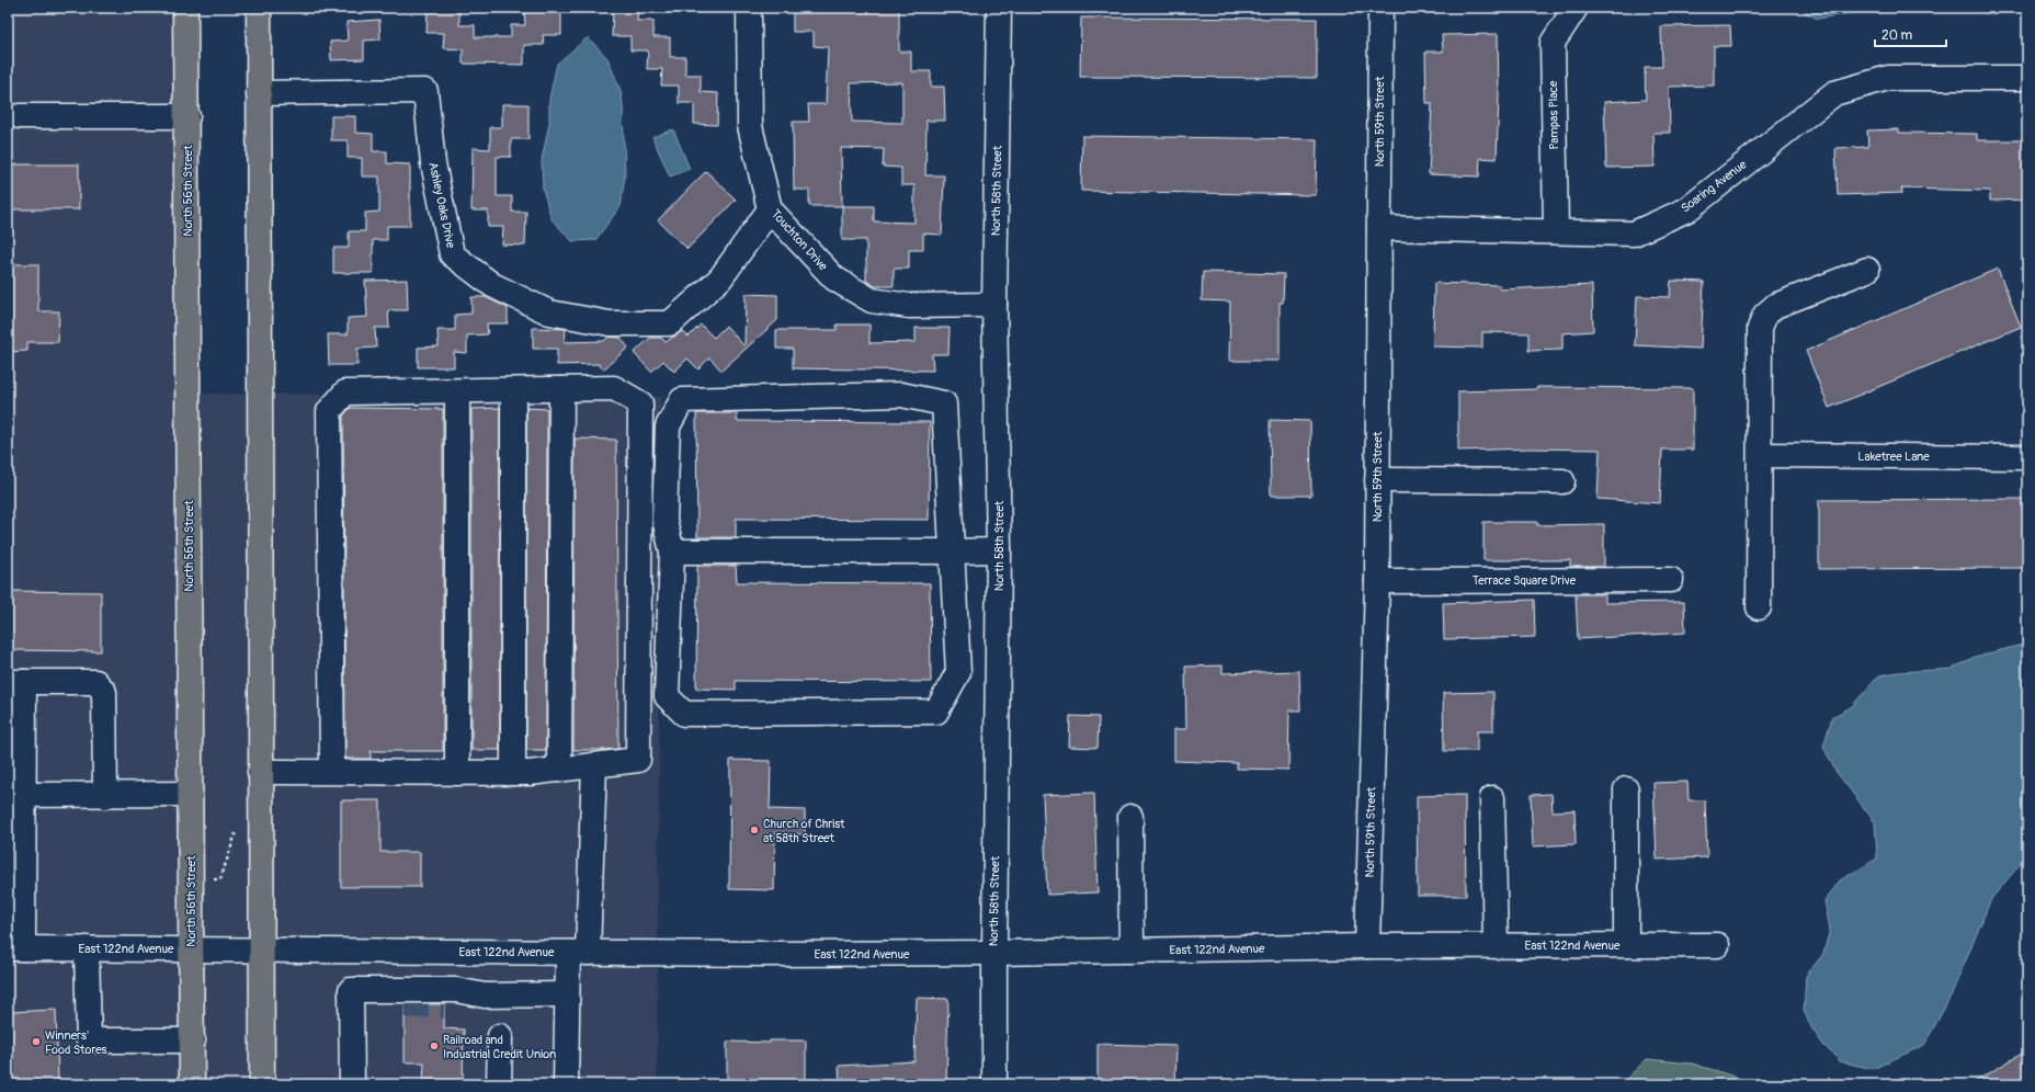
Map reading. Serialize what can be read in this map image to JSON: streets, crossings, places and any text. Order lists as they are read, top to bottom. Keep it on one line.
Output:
{"streets":{"main road":["North 56th Street"],"street":["Pampas Place","North 59th Street","Soaring Avenue","North 58th Street","Ashley Oaks Drive","Touchton Drive","Laketree Lane","Terrace Square Drive","East 122nd Avenue"]},"crossings":[["Pampas Place","Soaring Avenue"],["North 59th Street","Soaring Avenue"],["North 59th Street","Terrace Square Drive"],["North 59th Street","East 122nd Avenue"],["North 56th Street","East 122nd Avenue"],["North 58th Street","Touchton Drive"],["North 58th Street","East 122nd Avenue"],["Ashley Oaks Drive","Touchton Drive"]],"places":["Church of Christ at 58th Street","Winners' Food Stores","Railroad and Industrial Credit Union"],"scale_bar":"20 m"}
